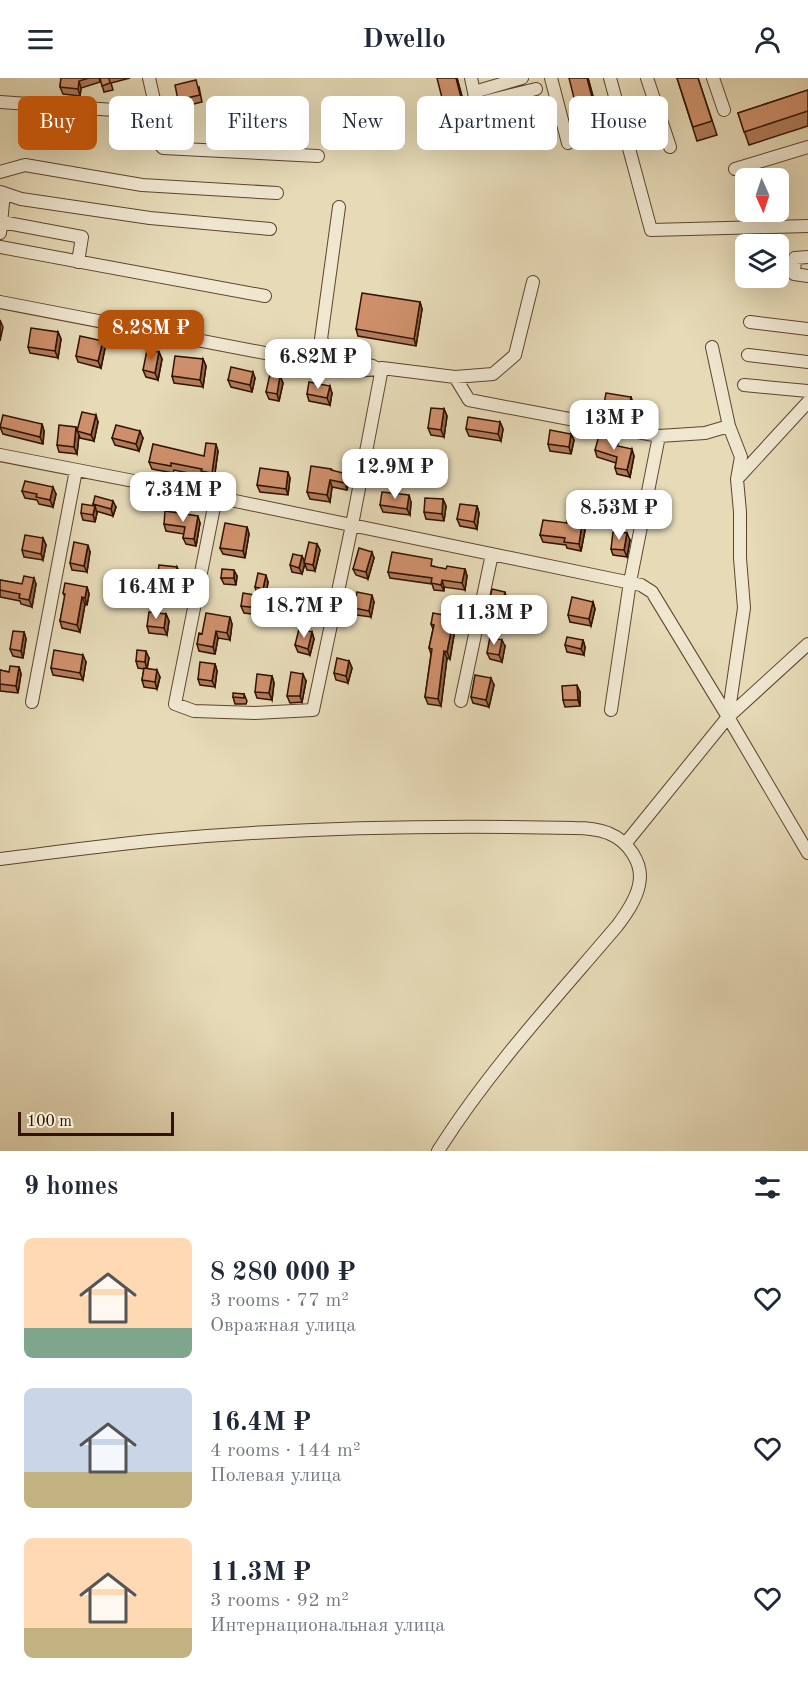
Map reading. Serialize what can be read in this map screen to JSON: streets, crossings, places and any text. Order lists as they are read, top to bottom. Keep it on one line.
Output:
{"scale_bar":"100 m","north":"bottom","page":{"header":"Dwello","chip":["Buy","Rent","Filters","New","Apartment","House"],"price":["8.28M ₽","6.82M ₽","13M ₽","12.9M ₽","7.34M ₽","8.53M ₽","16.4M ₽","18.7M ₽","11.3M ₽"],"scale":"100 m","heading":"9 homes","list":[{"name":"8 280 000 ₽","note":"3 rooms · 77 m² · Овражная улица"},{"name":"16.4M ₽","note":"4 rooms · 144 m² · Полевая улица"},{"name":"11.3M ₽","note":"3 rooms · 92 m² · Интернациональная улица"}]}}
